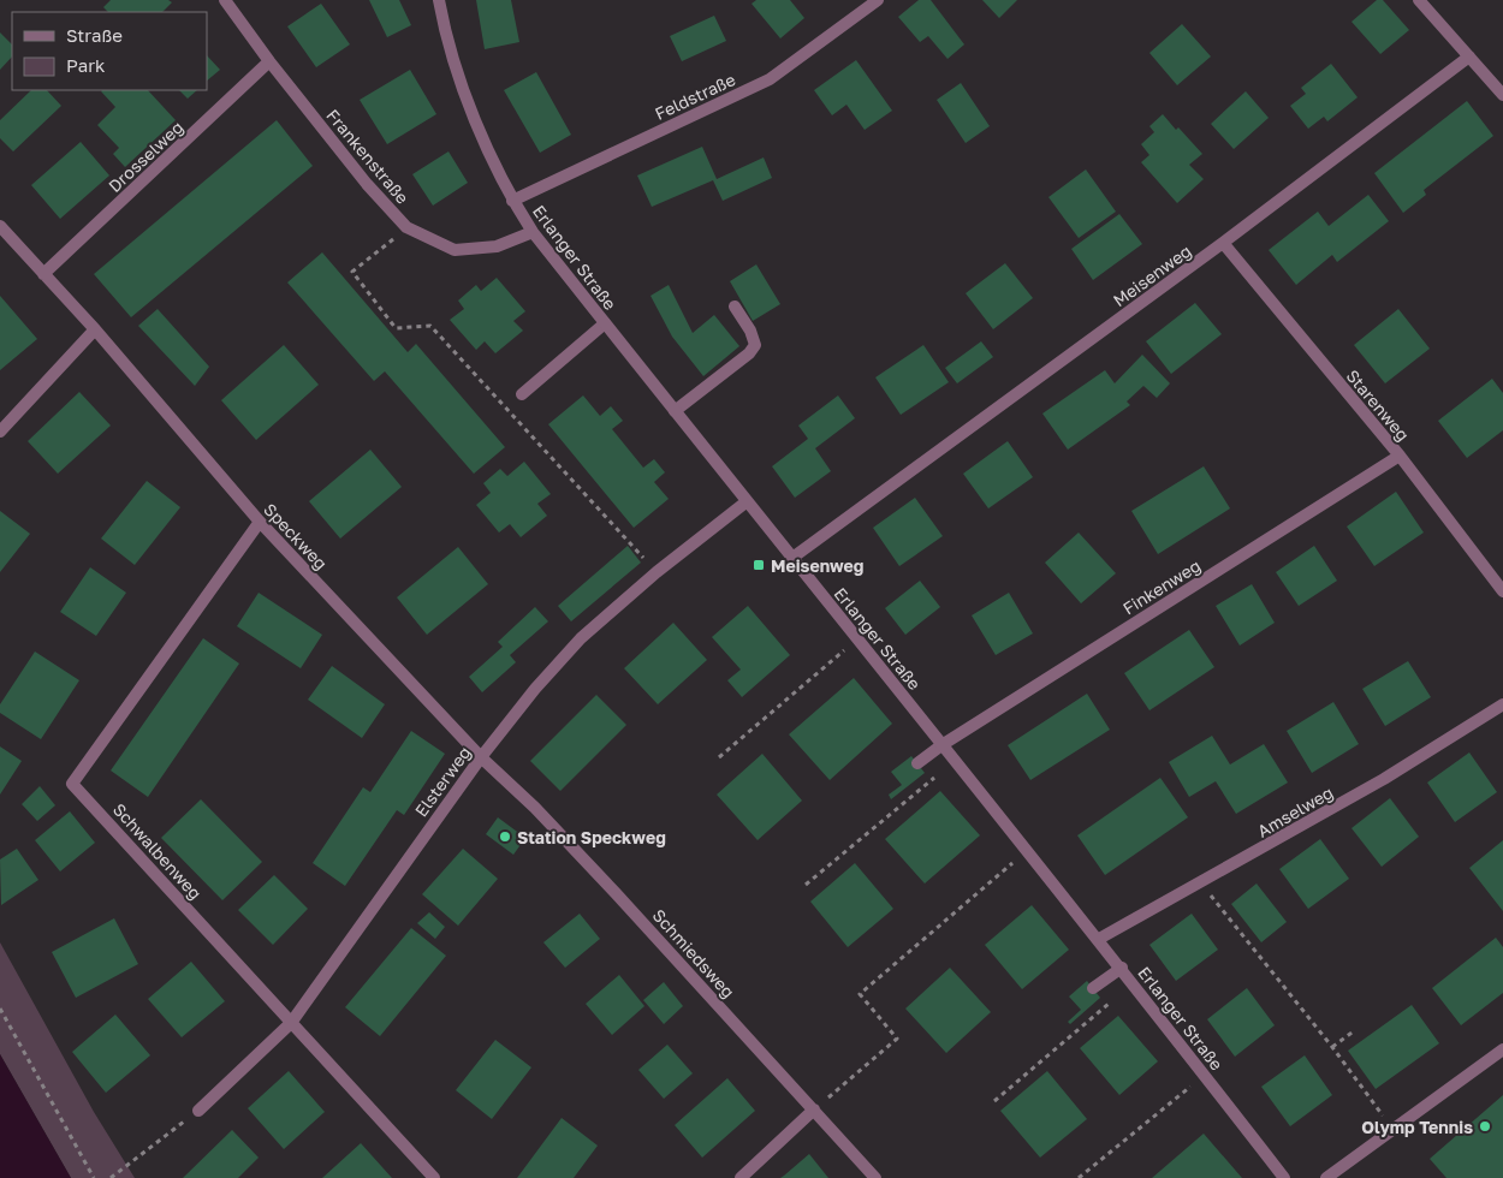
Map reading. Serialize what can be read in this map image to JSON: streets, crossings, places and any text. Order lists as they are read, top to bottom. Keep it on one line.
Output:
{"streets":{"street":["Feldstraße","Drosselweg","Frankenstraße","Erlanger Straße","Meisenweg","Starenweg","Speckweg","Finkenweg","Elsterweg","Amselweg","Schwalbenweg","Schmiedsweg"]},"crossings":[["Feldstraße","Erlanger Straße"],["Drosselweg","Frankenstraße"],["Drosselweg","Speckweg"],["Frankenstraße","Erlanger Straße"],["Erlanger Straße","Meisenweg"],["Erlanger Straße","Finkenweg"],["Erlanger Straße","Elsterweg"],["Erlanger Straße","Amselweg"],["Meisenweg","Starenweg"],["Starenweg","Finkenweg"],["Speckweg","Elsterweg"],["Speckweg","Schwalbenweg"],["Speckweg","Schmiedsweg"],["Elsterweg","Schwalbenweg"],["Elsterweg","Schmiedsweg"]],"places":{"transit":["Meisenweg"],"other":["Station Speckweg","Olymp Tennis"]},"legend":["Straße","Park"]}
